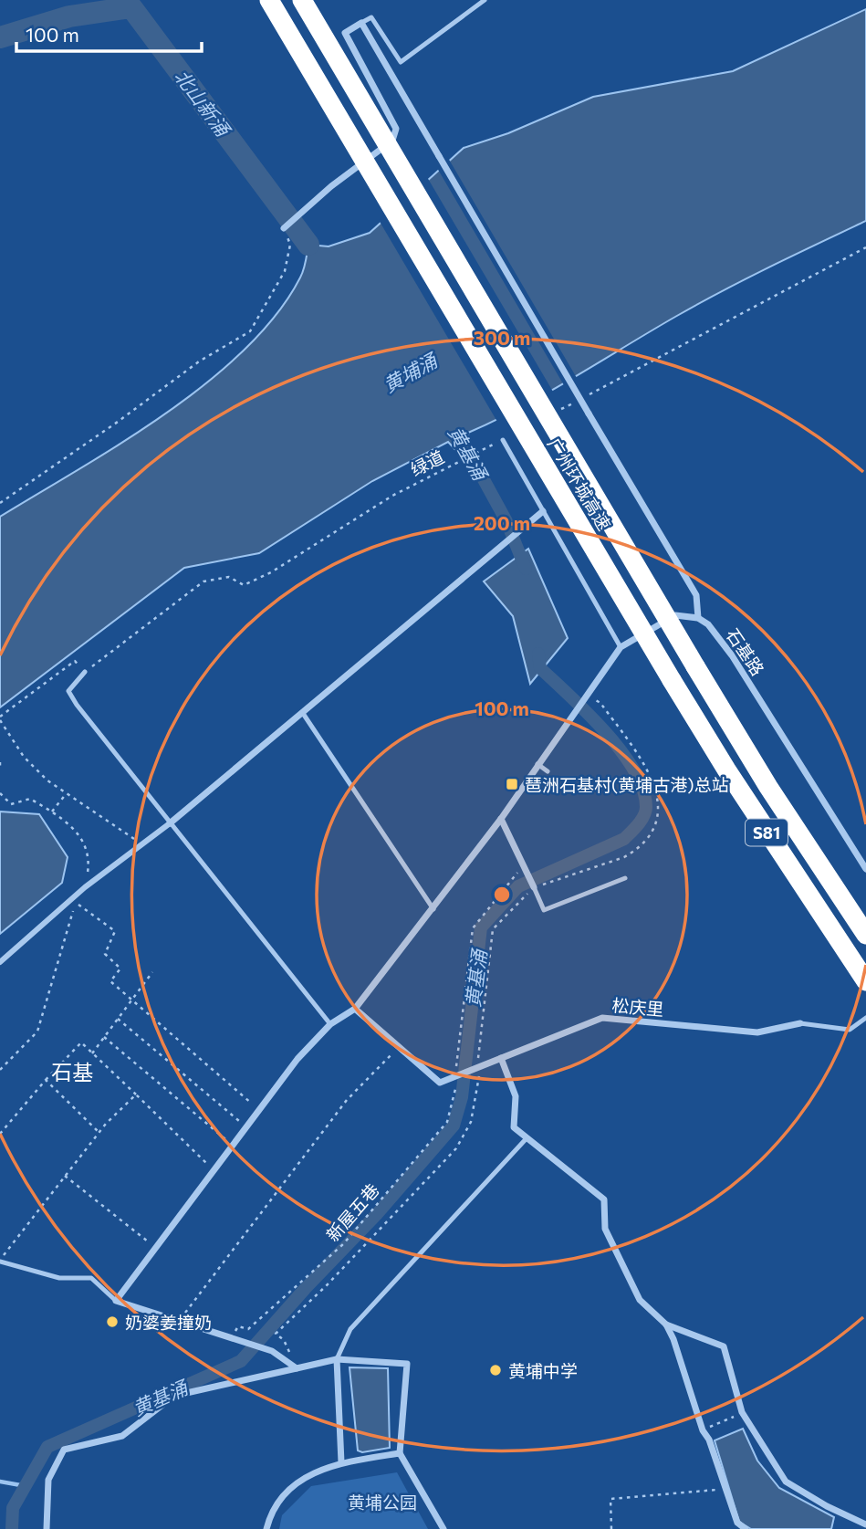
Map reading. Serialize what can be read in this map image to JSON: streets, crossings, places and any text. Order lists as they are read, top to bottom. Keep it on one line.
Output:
{"streets":{"highway":["广州环城高速","S81"],"street":["石基路","松庆里"],"path":["绿道","新屋五巷"]},"crossings":[["松庆里","新屋五巷"]],"districts":["石基"],"water":["北山新涌","黄埔涌","黄基涌"],"parks":["黄埔公园"],"places":{"transit":["琶洲石基村(黄埔古港)总站"],"other":["奶婆姜撞奶","黄埔中学"]},"scale_bar":"100 m","rings":["300 m","200 m","100 m"]}
